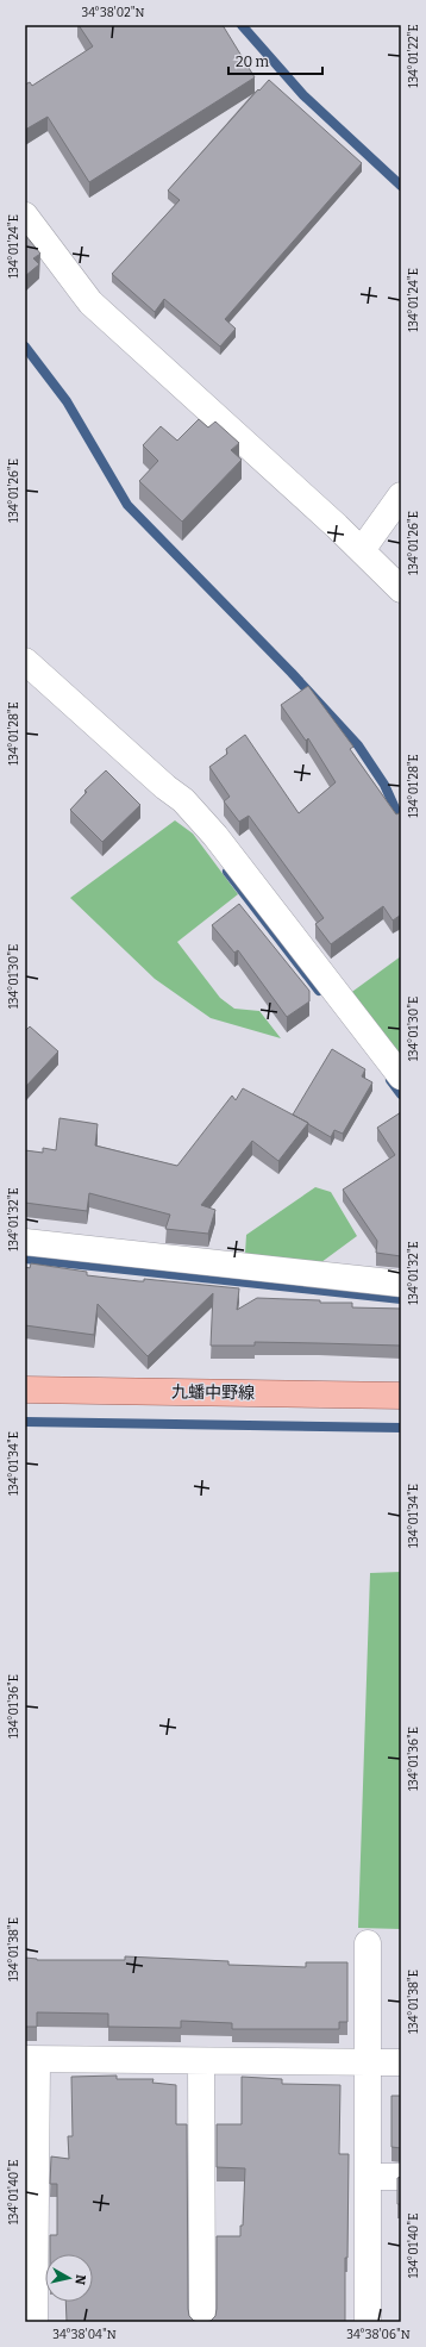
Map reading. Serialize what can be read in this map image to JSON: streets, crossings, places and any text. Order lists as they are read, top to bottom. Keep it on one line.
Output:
{"streets":{"main road":["九蟠中野線"]},"scale_bar":"20 m","north":"right","coordinates":["34°38'02\"N","134°01'22\"E","134°01'24\"E","134°01'26\"E","134°01'28\"E","134°01'30\"E","134°01'32\"E","134°01'34\"E","134°01'36\"E","134°01'38\"E","134°01'40\"E","34°38'04\"N","34°38'06\"N"]}
